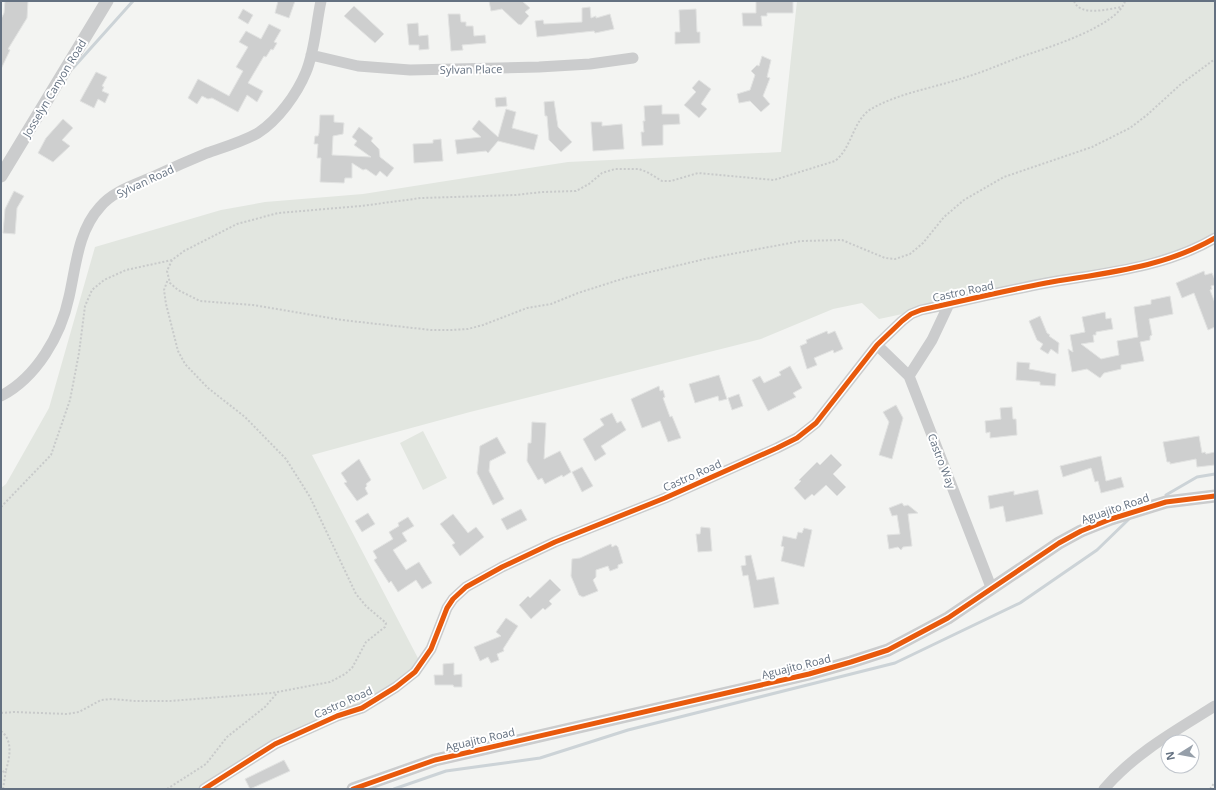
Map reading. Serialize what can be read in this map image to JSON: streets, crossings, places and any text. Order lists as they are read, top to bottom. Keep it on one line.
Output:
{"streets":{"street":["Sylvan Place","Josselyn Canyon Road","Sylvan Road","Castro Road","Castro Way","Aguajito Road"]},"crossings":[["Sylvan Place","Sylvan Road"],["Castro Road","Castro Way"],["Castro Way","Aguajito Road"]],"north":"left"}
